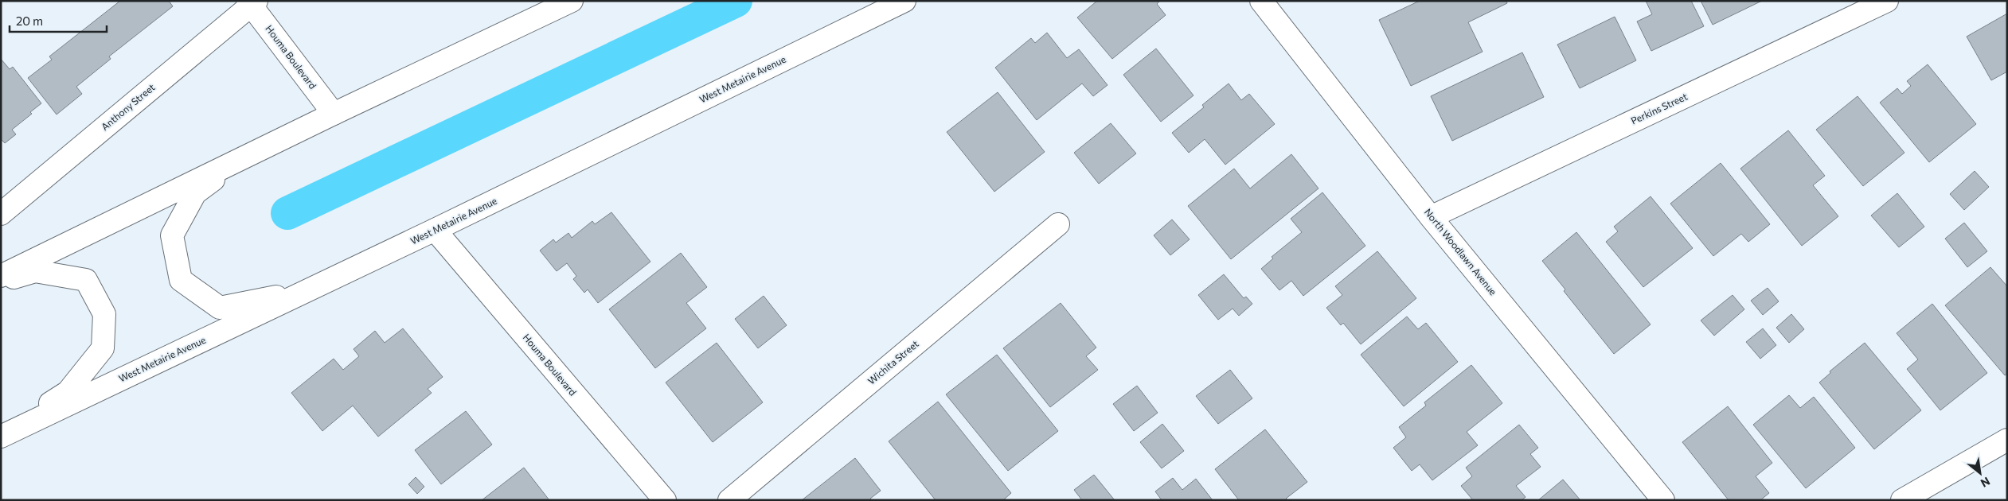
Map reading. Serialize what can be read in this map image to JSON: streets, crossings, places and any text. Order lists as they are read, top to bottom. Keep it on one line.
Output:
{"streets":{"street":["Houma Boulevard","West Metairie Avenue","Anthony Street","Perkins Street","North Woodlawn Avenue","Wichita Street"]},"crossings":[["Houma Boulevard","West Metairie Avenue"],["Houma Boulevard","Anthony Street"],["Perkins Street","North Woodlawn Avenue"]],"scale_bar":"20 m","north":"bottom right"}
